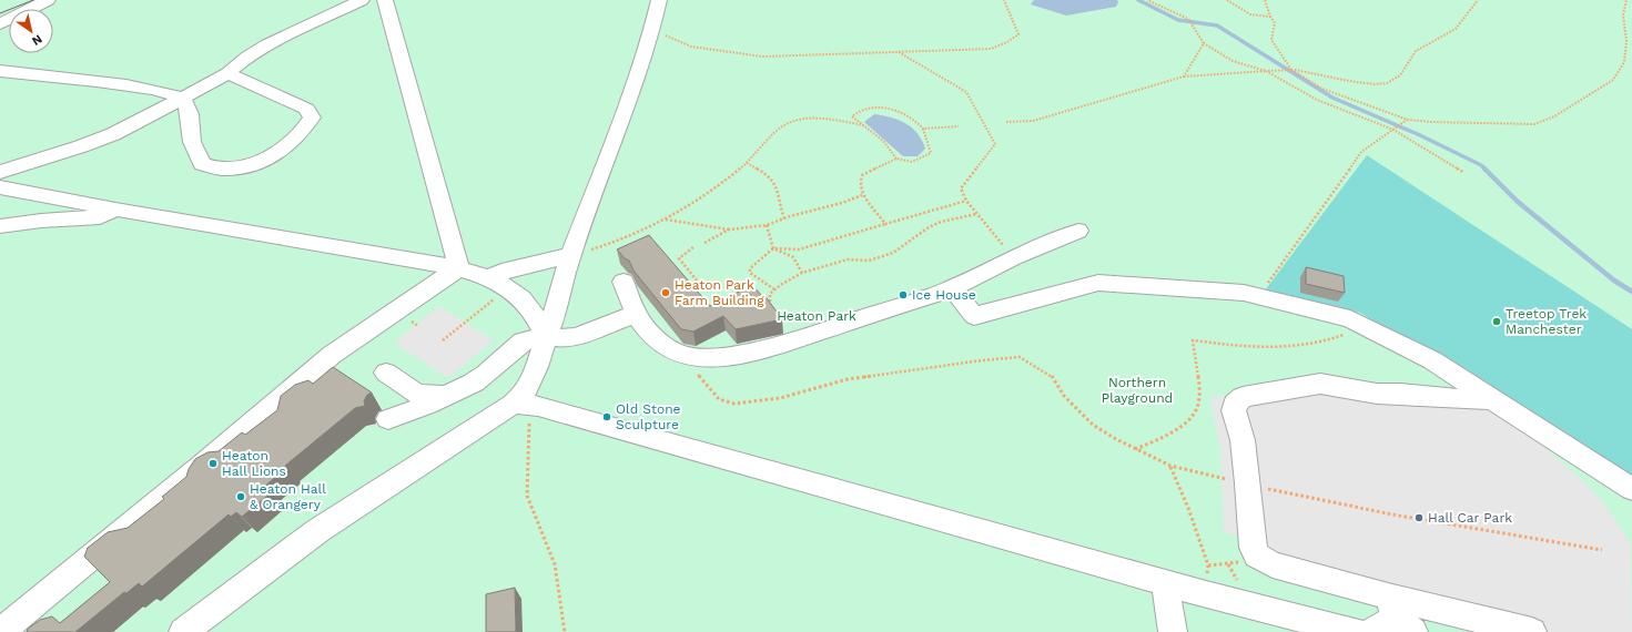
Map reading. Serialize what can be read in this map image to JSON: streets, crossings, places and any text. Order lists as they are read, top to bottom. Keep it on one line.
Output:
{"parks":["Heaton Park","Northern Playground"],"places":["Heaton Park Farm Building","Ice House","Treetop Trek Manchester","Old Stone Sculpture","Heaton Hall Lions","Heaton Hall & Orangery","Hall Car Park"],"north":"bottom right"}
